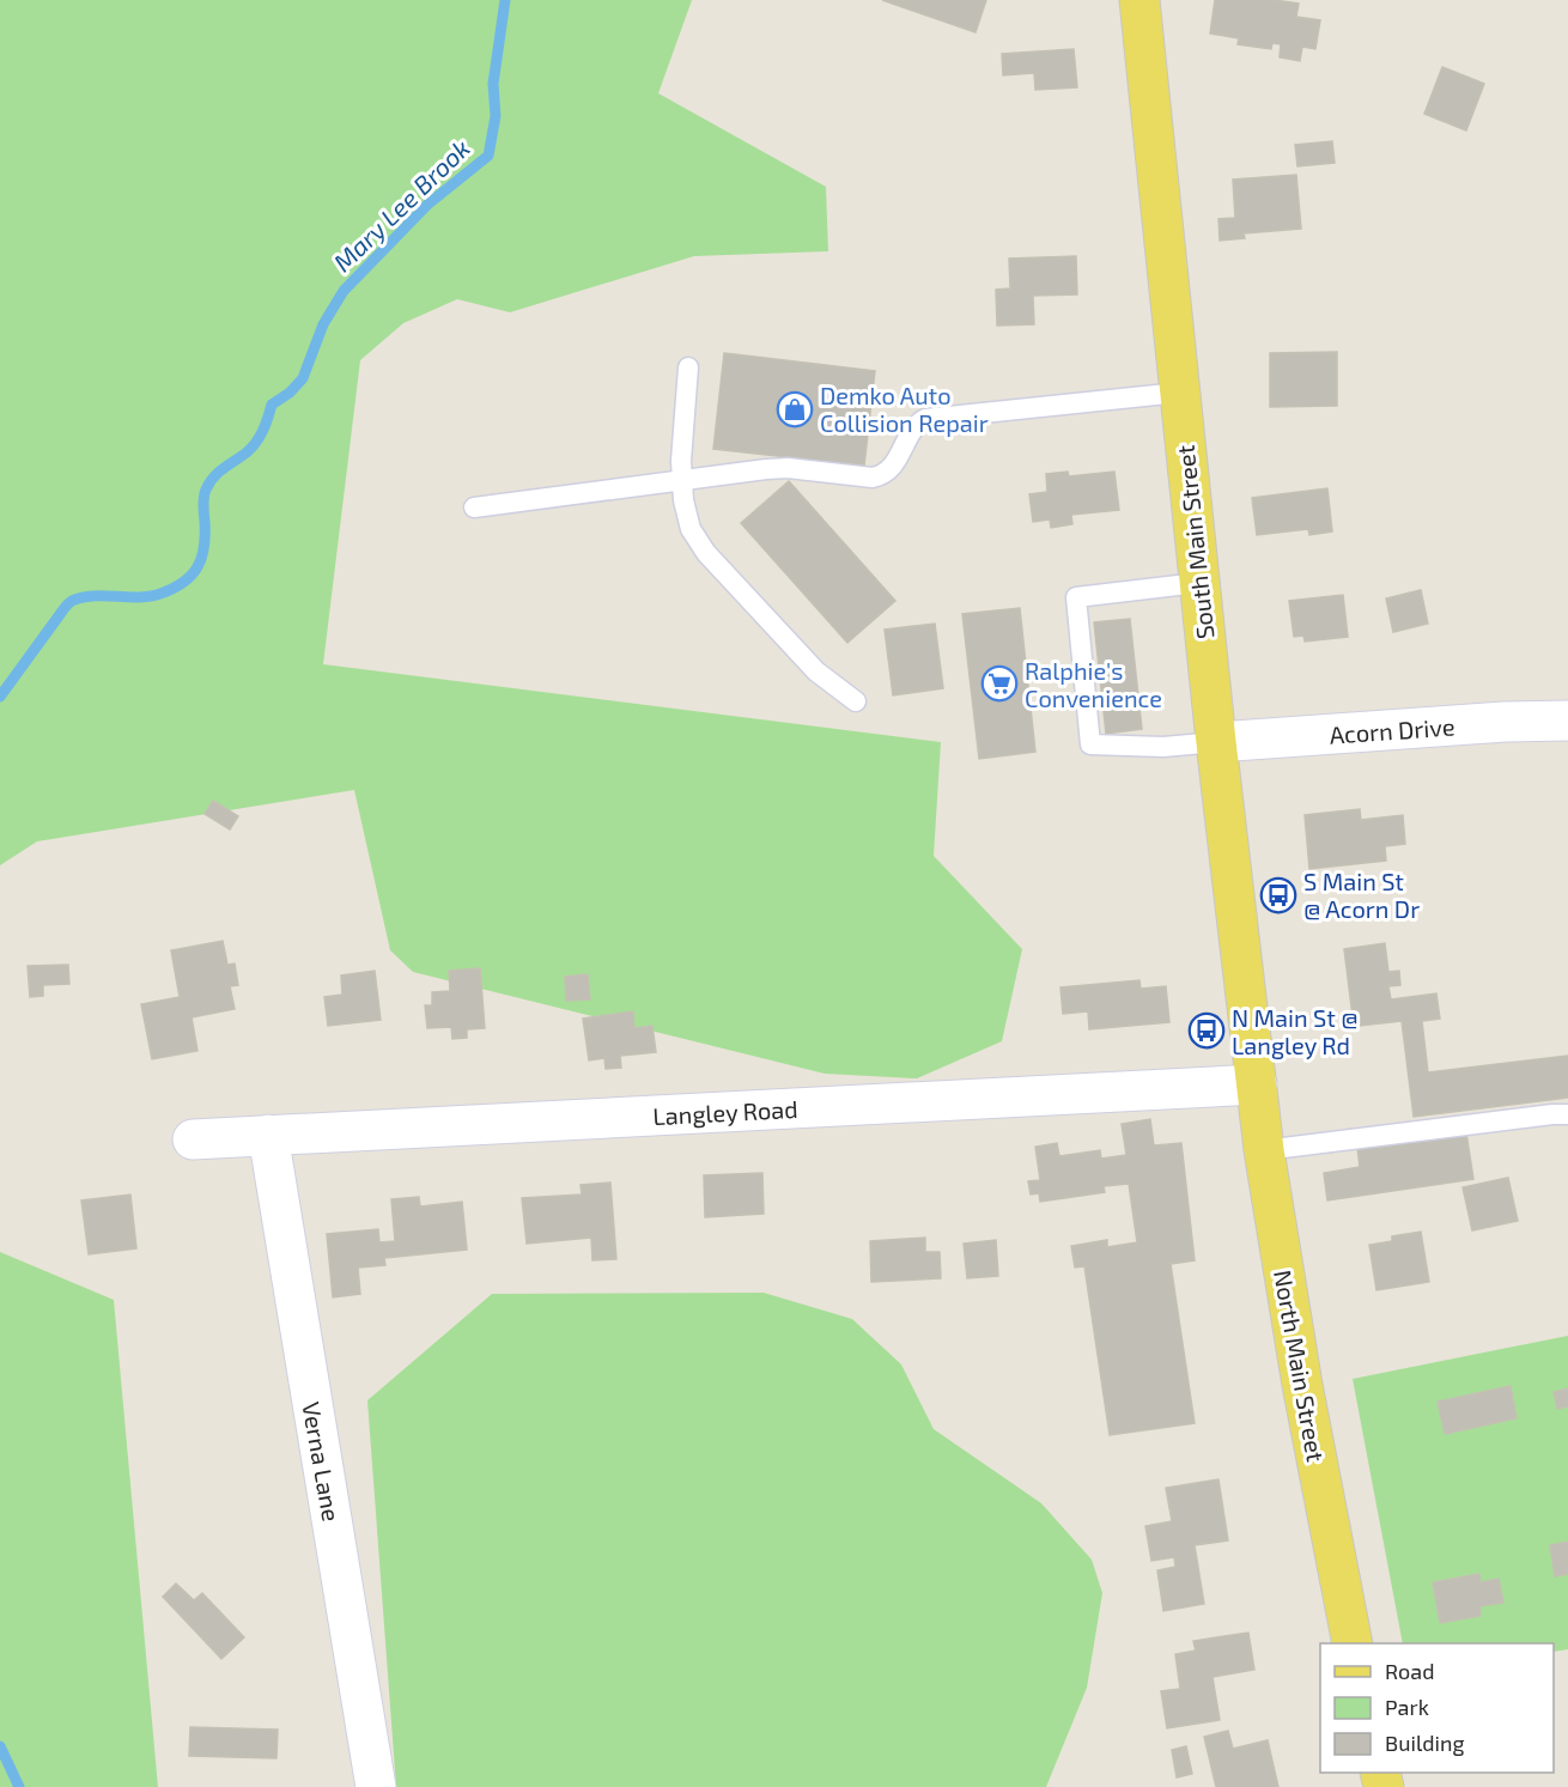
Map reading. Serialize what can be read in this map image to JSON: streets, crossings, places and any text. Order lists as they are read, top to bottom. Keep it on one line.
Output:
{"streets":{"main road":["South Main Street","North Main Street"],"street":["Acorn Drive","Langley Road","Verna Lane"]},"crossings":[["South Main Street","Acorn Drive"],["South Main Street","Langley Road"],["South Main Street","North Main Street"],["Langley Road","North Main Street"],["Langley Road","Verna Lane"]],"water":["Mary Lee Brook"],"places":{"shop":["Demko Auto Collision Repair"],"supermarket":["Ralphie's Convenience"],"bus stop":["S Main St @ Acorn Dr","N Main St @ Langley Rd"]},"legend":["Road","Park","Building"]}
